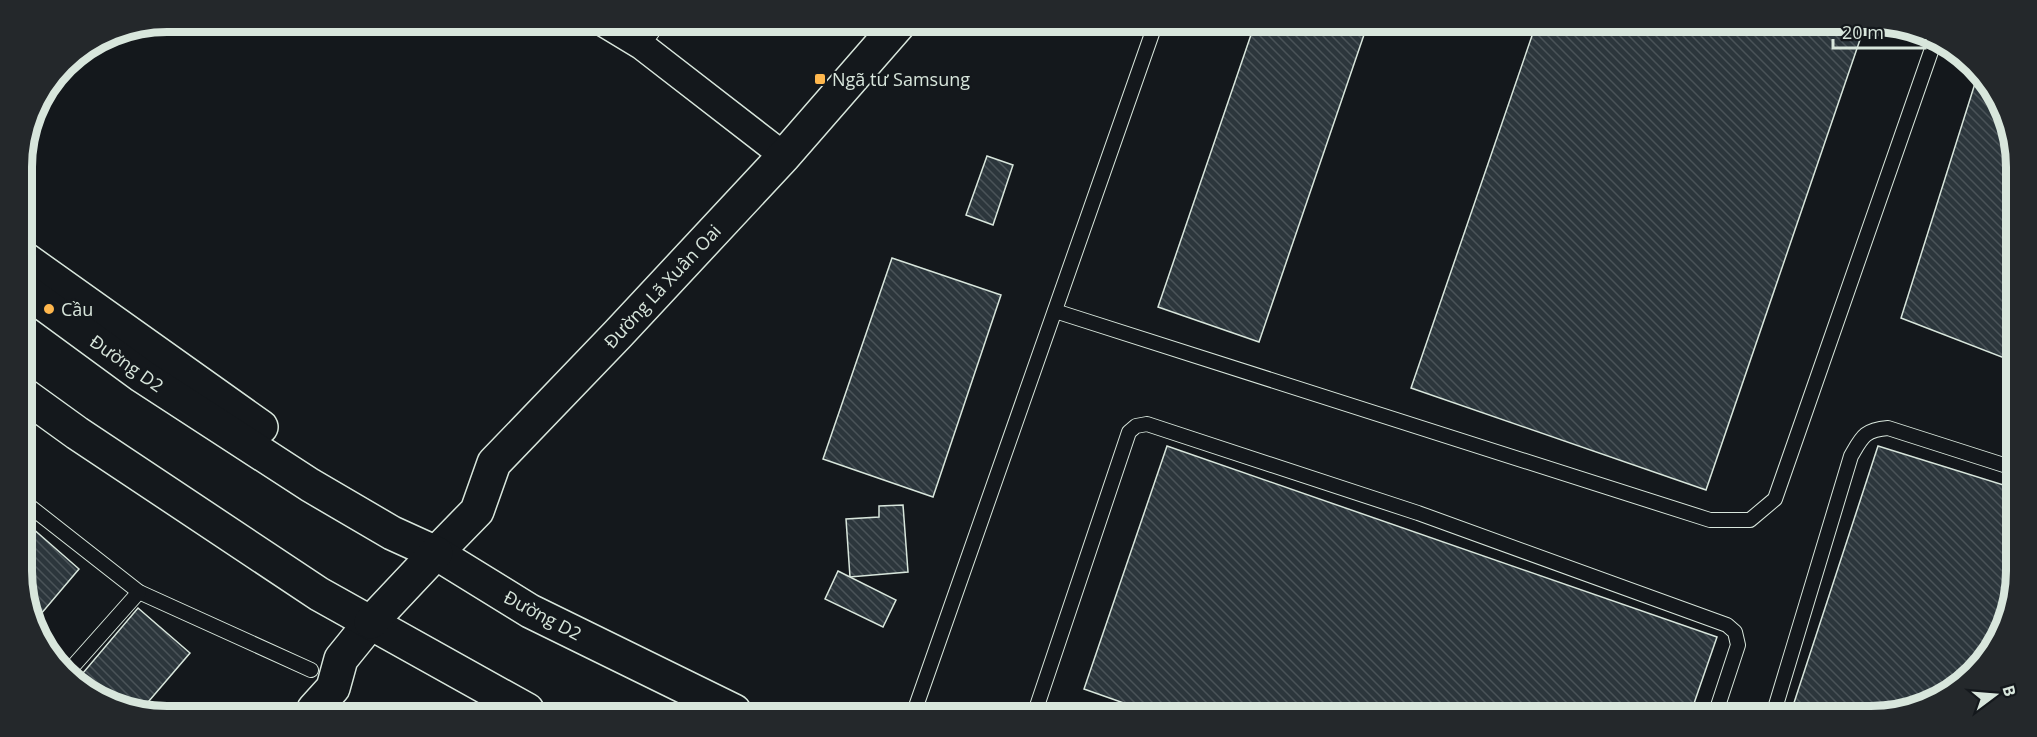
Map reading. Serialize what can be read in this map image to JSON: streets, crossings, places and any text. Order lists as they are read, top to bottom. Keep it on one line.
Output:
{"streets":{"main road":["Đường Lã Xuân Oai","Đường D2"]},"crossings":[["Đường Lã Xuân Oai","Đường D2"]],"places":{"transit":["Ngã tư Samsung"],"other":["Cầu"]},"scale_bar":"20 m","north":"right"}
